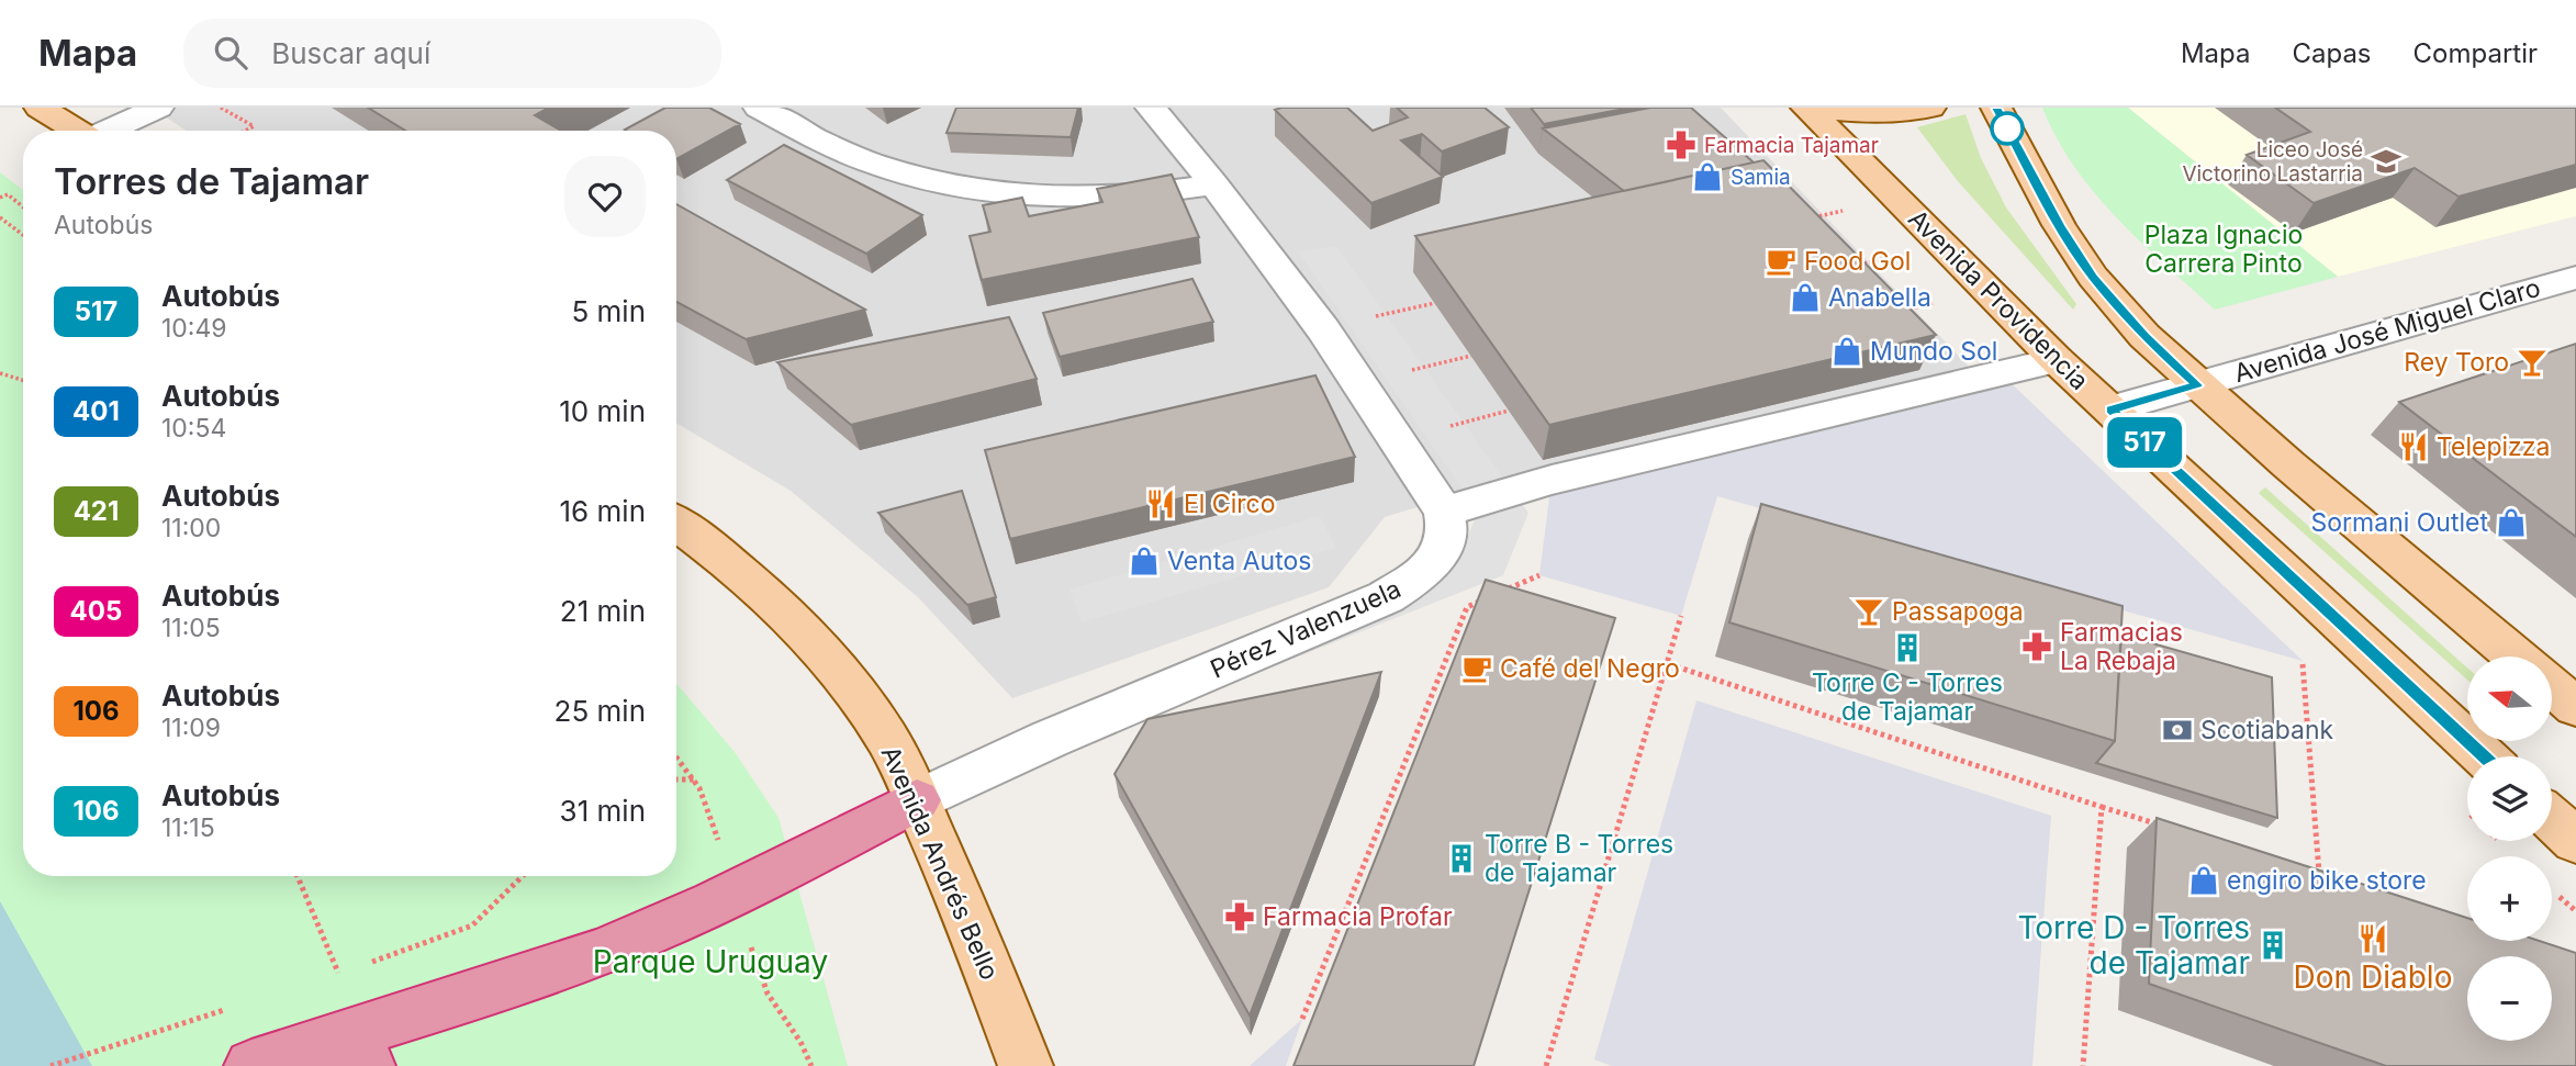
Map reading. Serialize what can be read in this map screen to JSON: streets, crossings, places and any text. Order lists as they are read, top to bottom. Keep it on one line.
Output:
{"streets":{"main road":["Avenida Providencia","Avenida Andrés Bello"],"street":["Avenida José Miguel Claro","Pérez Valenzuela"]},"crossings":[["Avenida Providencia","Avenida José Miguel Claro"],["Pérez Valenzuela","Avenida Andrés Bello"]],"parks":["Plaza Ignacio Carrera Pinto","Parque Uruguay"],"places":{"pharmacy":["Farmacia Tajamar","Farmacias La Rebaja","Farmacia Profar"],"school or university":["Liceo José Victorino Lastarria"],"shop":["Samia","Anabella","Mundo Sol","Sormani Outlet","Venta Autos","engiro bike store"],"cafe":["Food Gol","Café del Negro"],"bar":["Rey Toro","Passapoga"],"restaurant":["Telepizza","El Circo","Don Diablo"],"building":["Torre C - Torres de Tajamar","Torre B - Torres de Tajamar","Torre D - Torres de Tajamar"],"bank":["Scotiabank"]},"lines":["bus line 517"],"north":"left","page":{"header":"Mapa","search":"Buscar aquí","nav":["Mapa","Capas","Compartir"],"on_map":"517","heading":["Torres de Tajamar","Autobús"],"list":[{"mark":"517","name":"Autobús","note":"10:49","value":"5 min"},{"mark":"401","name":"Autobús","note":"10:54","value":"10 min"},{"mark":"421","name":"Autobús","note":"11:00","value":"16 min"},{"mark":"405","name":"Autobús","note":"11:05","value":"21 min"},{"mark":"106","name":"Autobús","note":"11:09","value":"25 min"},{"mark":"106","name":"Autobús","note":"11:15","value":"31 min"}],"map_buttons":["+","−"]}}
